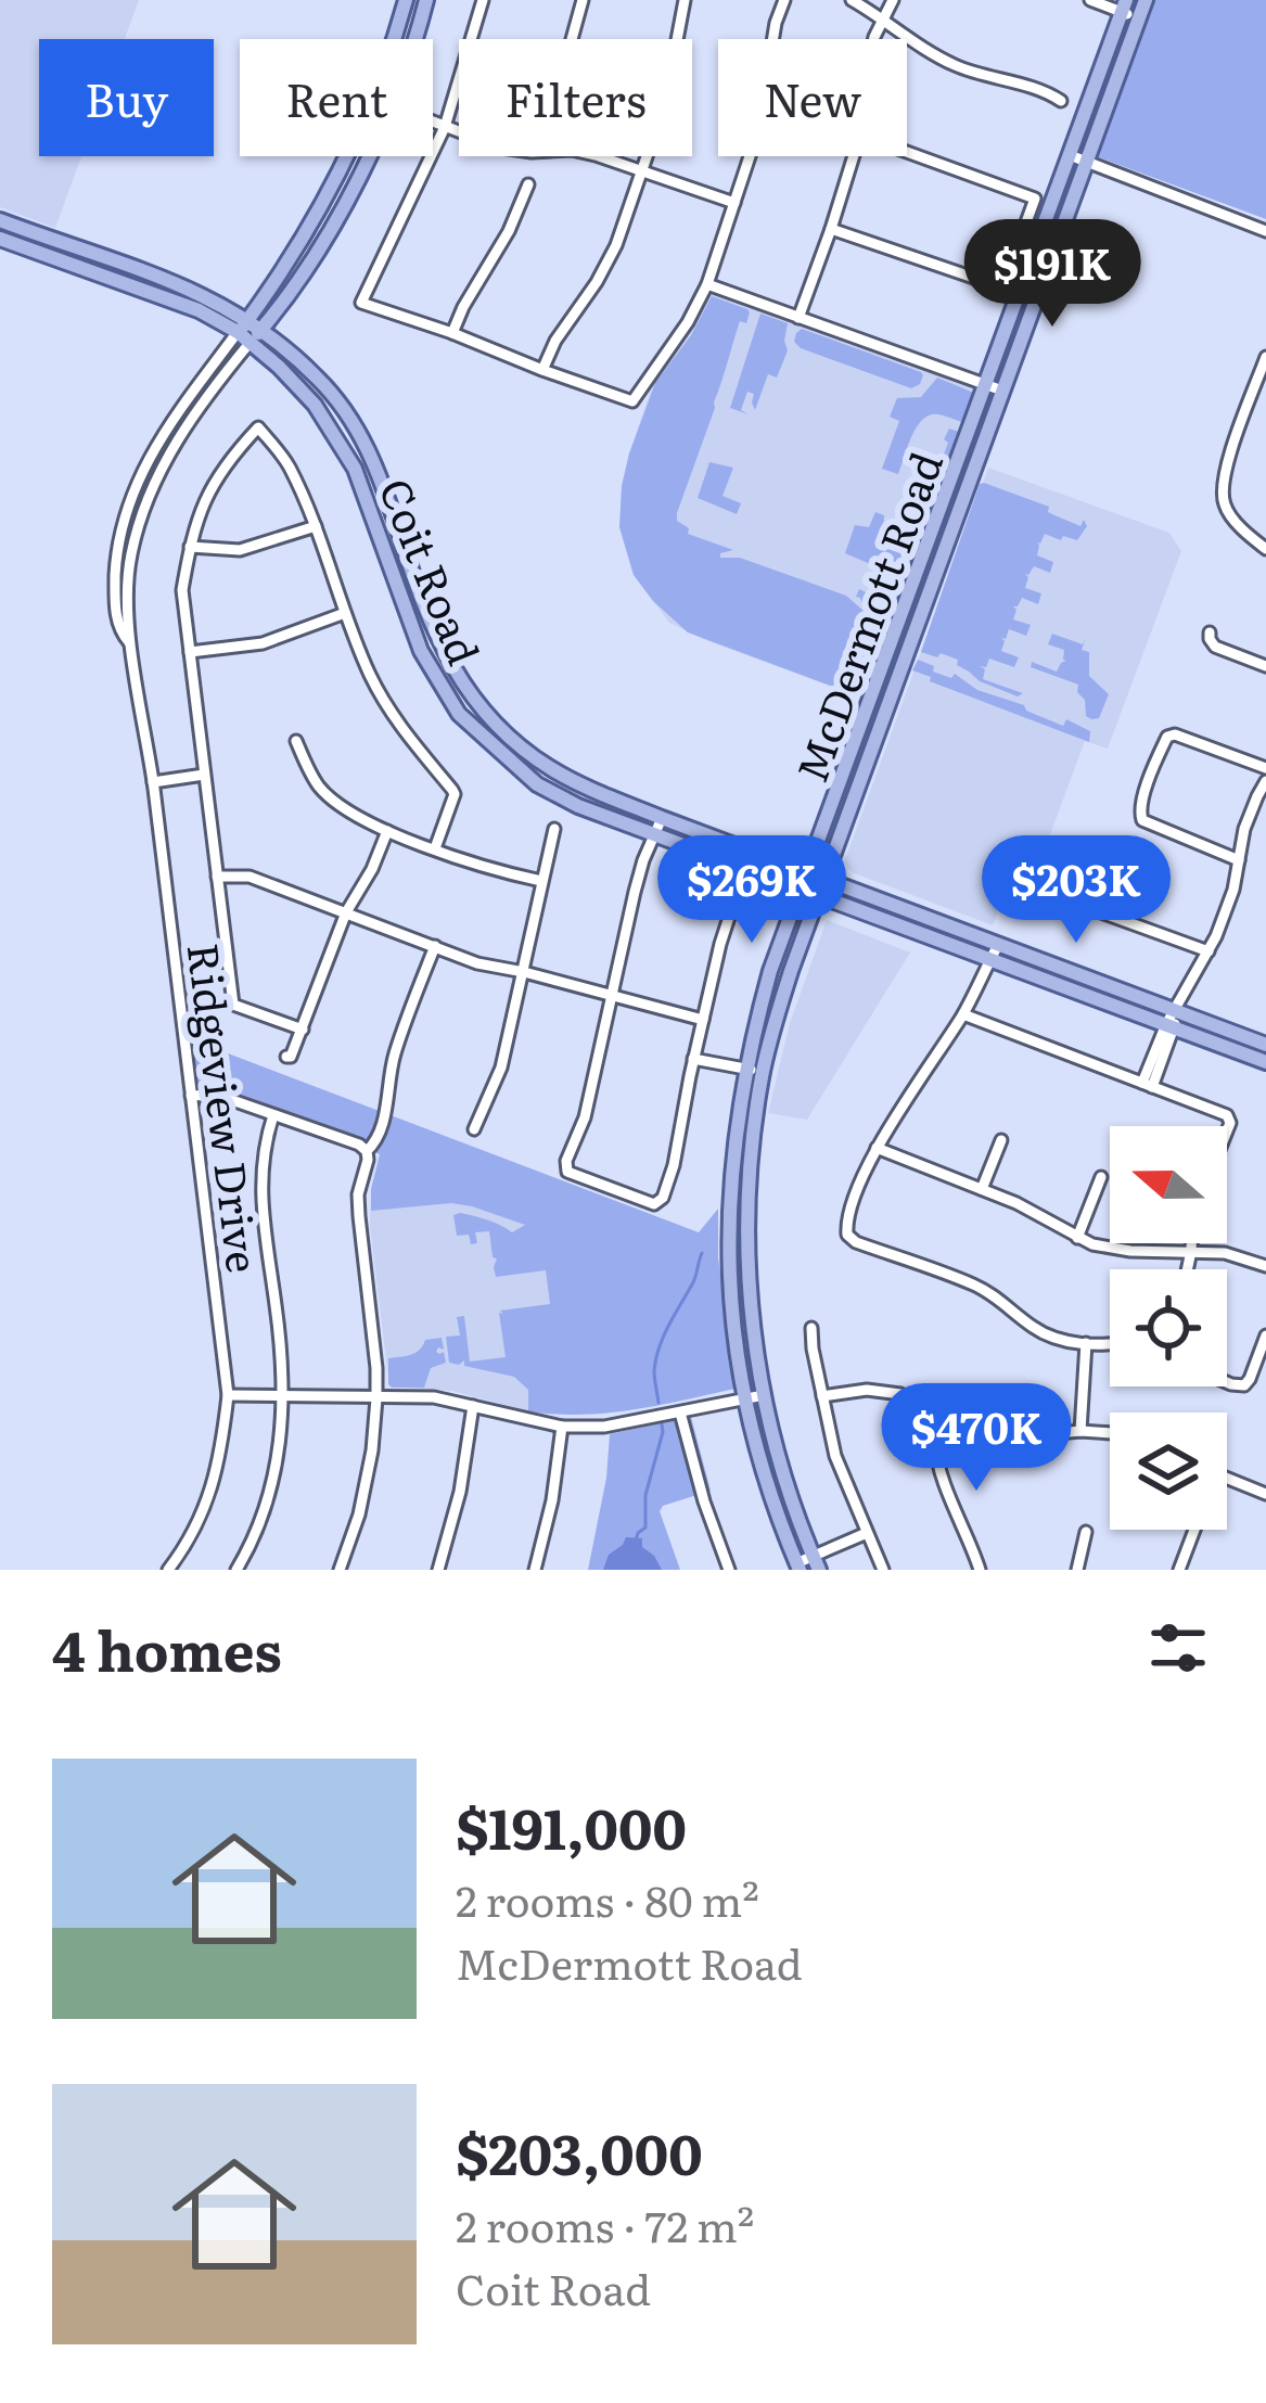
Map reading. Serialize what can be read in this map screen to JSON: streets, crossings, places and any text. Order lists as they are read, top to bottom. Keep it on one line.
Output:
{"streets":{"main road":["Coit Road","McDermott Road","Ridgeview Drive"]},"crossings":[["Coit Road","McDermott Road"],["Coit Road","Ridgeview Drive"]],"north":"left","page":{"chip":["Buy","Rent","Filters","New"],"price":["$191K","$269K","$203K","$470K"],"heading":"4 homes","list":[{"name":"$191,000","note":"2 rooms · 80 m² · McDermott Road"},{"name":"$203,000","note":"2 rooms · 72 m² · Coit Road"}]}}
